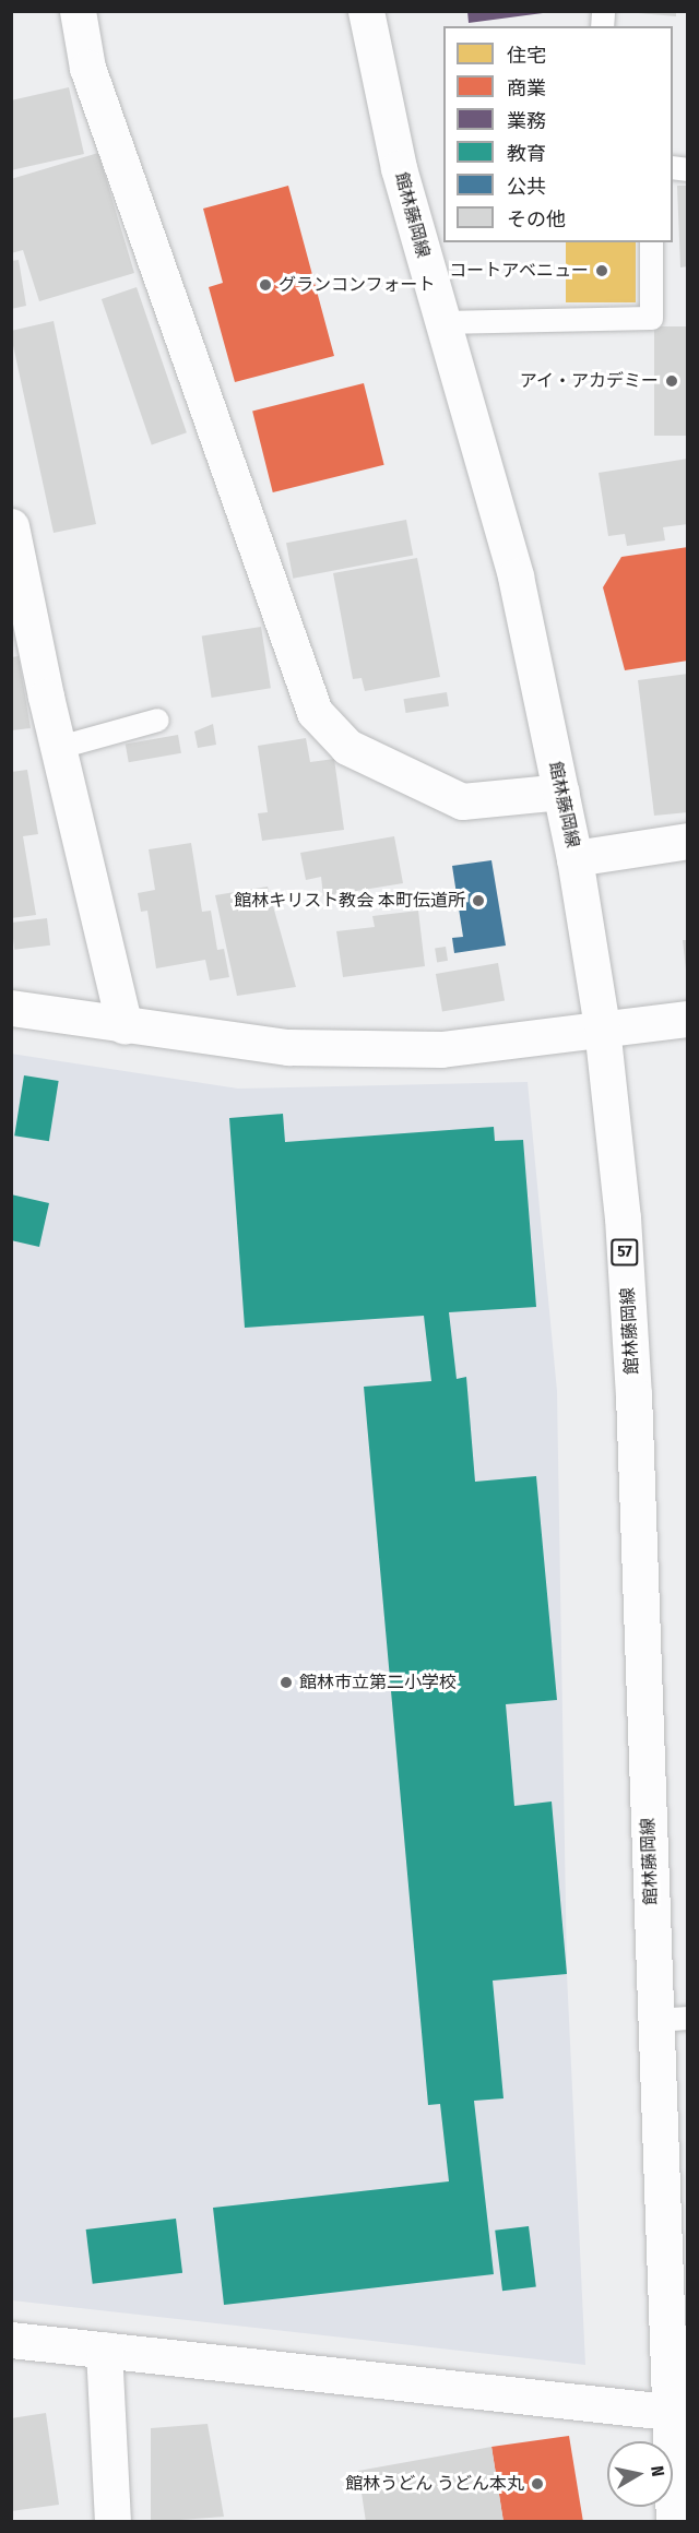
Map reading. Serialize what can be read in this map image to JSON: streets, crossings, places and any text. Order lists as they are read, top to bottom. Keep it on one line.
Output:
{"streets":{"street":["館林藤岡線","57"]},"places":["コートアベニュー","グランコンフォート","アイ・アカデミー","館林キリスト教会 本町伝道所","館林市立第二小学校","館林うどん うどん本丸"],"legend":["住宅","商業","業務","教育","公共","その他"],"north":"right"}
